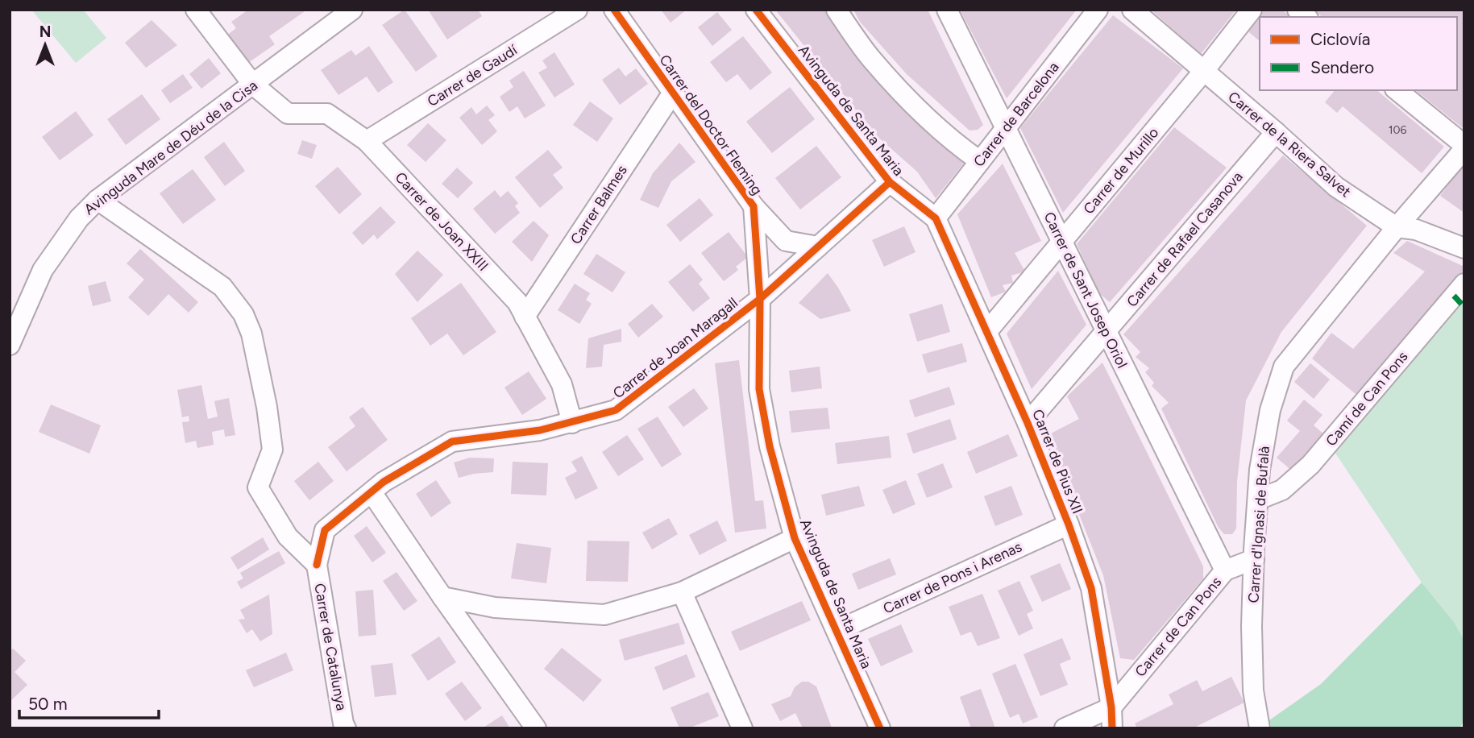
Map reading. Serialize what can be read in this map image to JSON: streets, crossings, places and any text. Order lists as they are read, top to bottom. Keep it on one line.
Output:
{"streets":{"street":["Carrer de Gaudí","Avinguda de Santa Maria","Carrer de Barcelona","Carrer del Doctor Fleming","Carrer de la Riera Salvet","Avinguda Mare de Déu de la Cisa","Carrer de Murillo","Carrer Balmes","Carrer de Joan XXIII","Carrer de Rafael Casanova","Carrer de Sant Josep Oriol","Carrer de Joan Maragall","Camí de Can Pons","Carrer de Pius XII","Carrer d'Ignasi de Bufalà","Carrer de Pons i Arenas","Carrer de Can Pons","Carrer de Catalunya"]},"crossings":[["Carrer de Gaudí","Carrer de Joan XXIII"],["Avinguda de Santa Maria","Carrer de Barcelona"],["Avinguda de Santa Maria","Carrer del Doctor Fleming"],["Avinguda de Santa Maria","Carrer de Joan Maragall"],["Avinguda de Santa Maria","Carrer de Pius XII"],["Avinguda de Santa Maria","Carrer de Pons i Arenas"],["Carrer de Barcelona","Carrer de Sant Josep Oriol"],["Carrer de Barcelona","Carrer de Pius XII"],["Carrer del Doctor Fleming","Carrer Balmes"],["Carrer del Doctor Fleming","Carrer de Joan Maragall"],["Carrer de la Riera Salvet","Carrer de Murillo"],["Carrer de la Riera Salvet","Carrer de Rafael Casanova"],["Carrer de la Riera Salvet","Carrer d'Ignasi de Bufalà"],["Avinguda Mare de Déu de la Cisa","Carrer de Joan XXIII"],["Avinguda Mare de Déu de la Cisa","Carrer de Catalunya"],["Carrer de Murillo","Carrer de Sant Josep Oriol"],["Carrer de Murillo","Carrer de Pius XII"],["Carrer Balmes","Carrer de Joan XXIII"],["Carrer de Joan XXIII","Carrer de Joan Maragall"],["Carrer de Rafael Casanova","Carrer de Sant Josep Oriol"],["Carrer de Rafael Casanova","Carrer de Pius XII"],["Carrer de Sant Josep Oriol","Carrer de Can Pons"],["Carrer de Joan Maragall","Carrer de Catalunya"],["Camí de Can Pons","Carrer d'Ignasi de Bufalà"],["Carrer de Pius XII","Carrer de Pons i Arenas"],["Carrer de Pius XII","Carrer de Can Pons"],["Carrer d'Ignasi de Bufalà","Carrer de Can Pons"]],"house_numbers":["106"],"legend":["Ciclovía","Sendero"],"scale_bar":"50 m","north":"top"}
